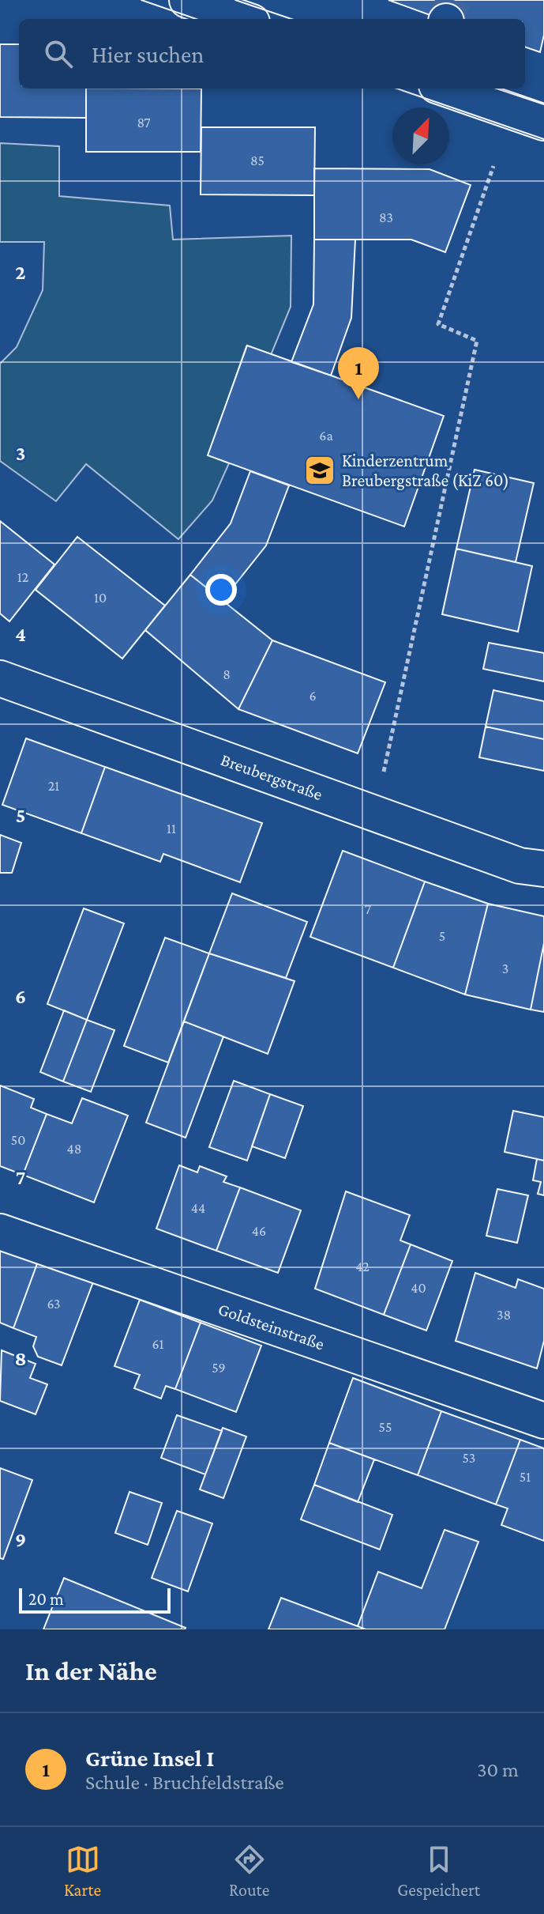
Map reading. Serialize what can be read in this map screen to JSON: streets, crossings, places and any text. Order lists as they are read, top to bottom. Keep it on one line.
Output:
{"streets":{"street":["Breubergstraße","Goldsteinstraße"]},"places":{"school or university":["Kinderzentrum Breubergstraße (KiZ 60)"]},"house_numbers":["87","85","83","6a","12","10","8","6","21","11","7","5","3","50","48","44","46","42","40","63","38","61","59","55","53","51"],"scale_bar":"20 m","north":"top right","page":{"search":"Hier suchen","pins":"1","scale":"20 m","heading":"In der Nähe","list":[{"mark":"1","name":"Grüne Insel I","note":"Schule · Bruchfeldstraße","value":"30 m"}],"nav":["Karte","Route","Gespeichert"]},"grid":{"rows":["2","3","4","5","6","7","8","9"]}}
